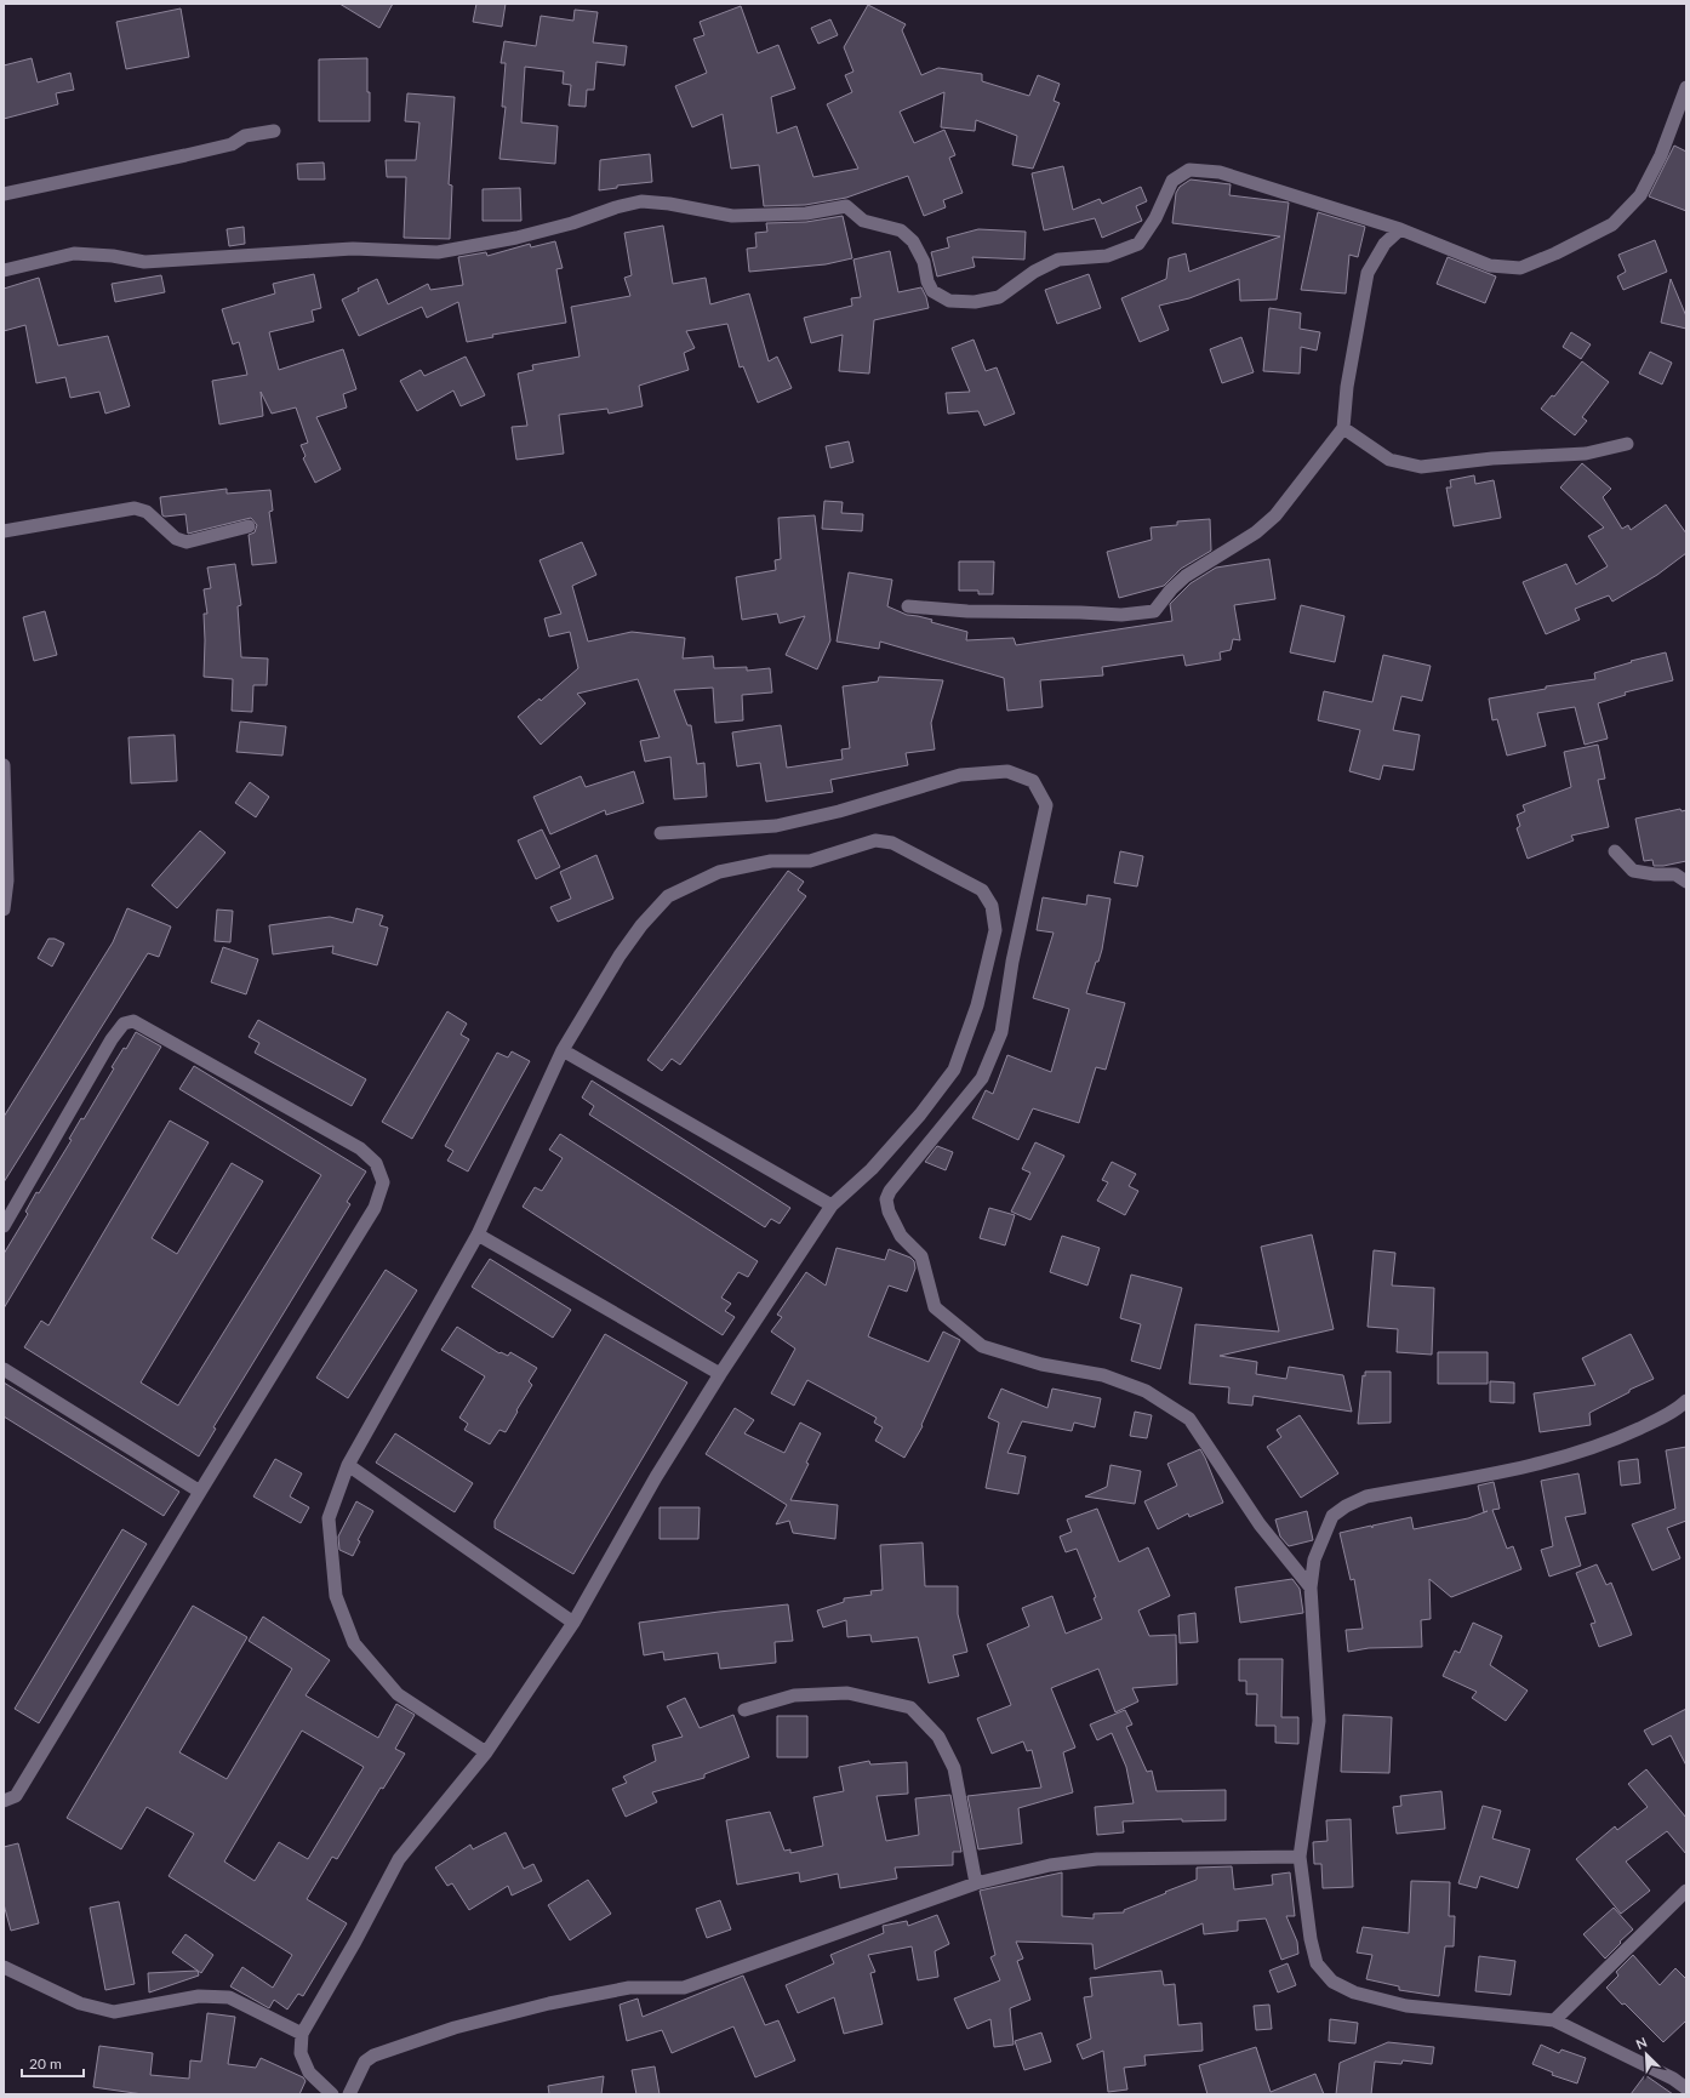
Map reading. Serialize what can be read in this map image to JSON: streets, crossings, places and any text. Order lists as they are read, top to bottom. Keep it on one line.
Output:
{"scale_bar":"20 m","north":"top left"}
